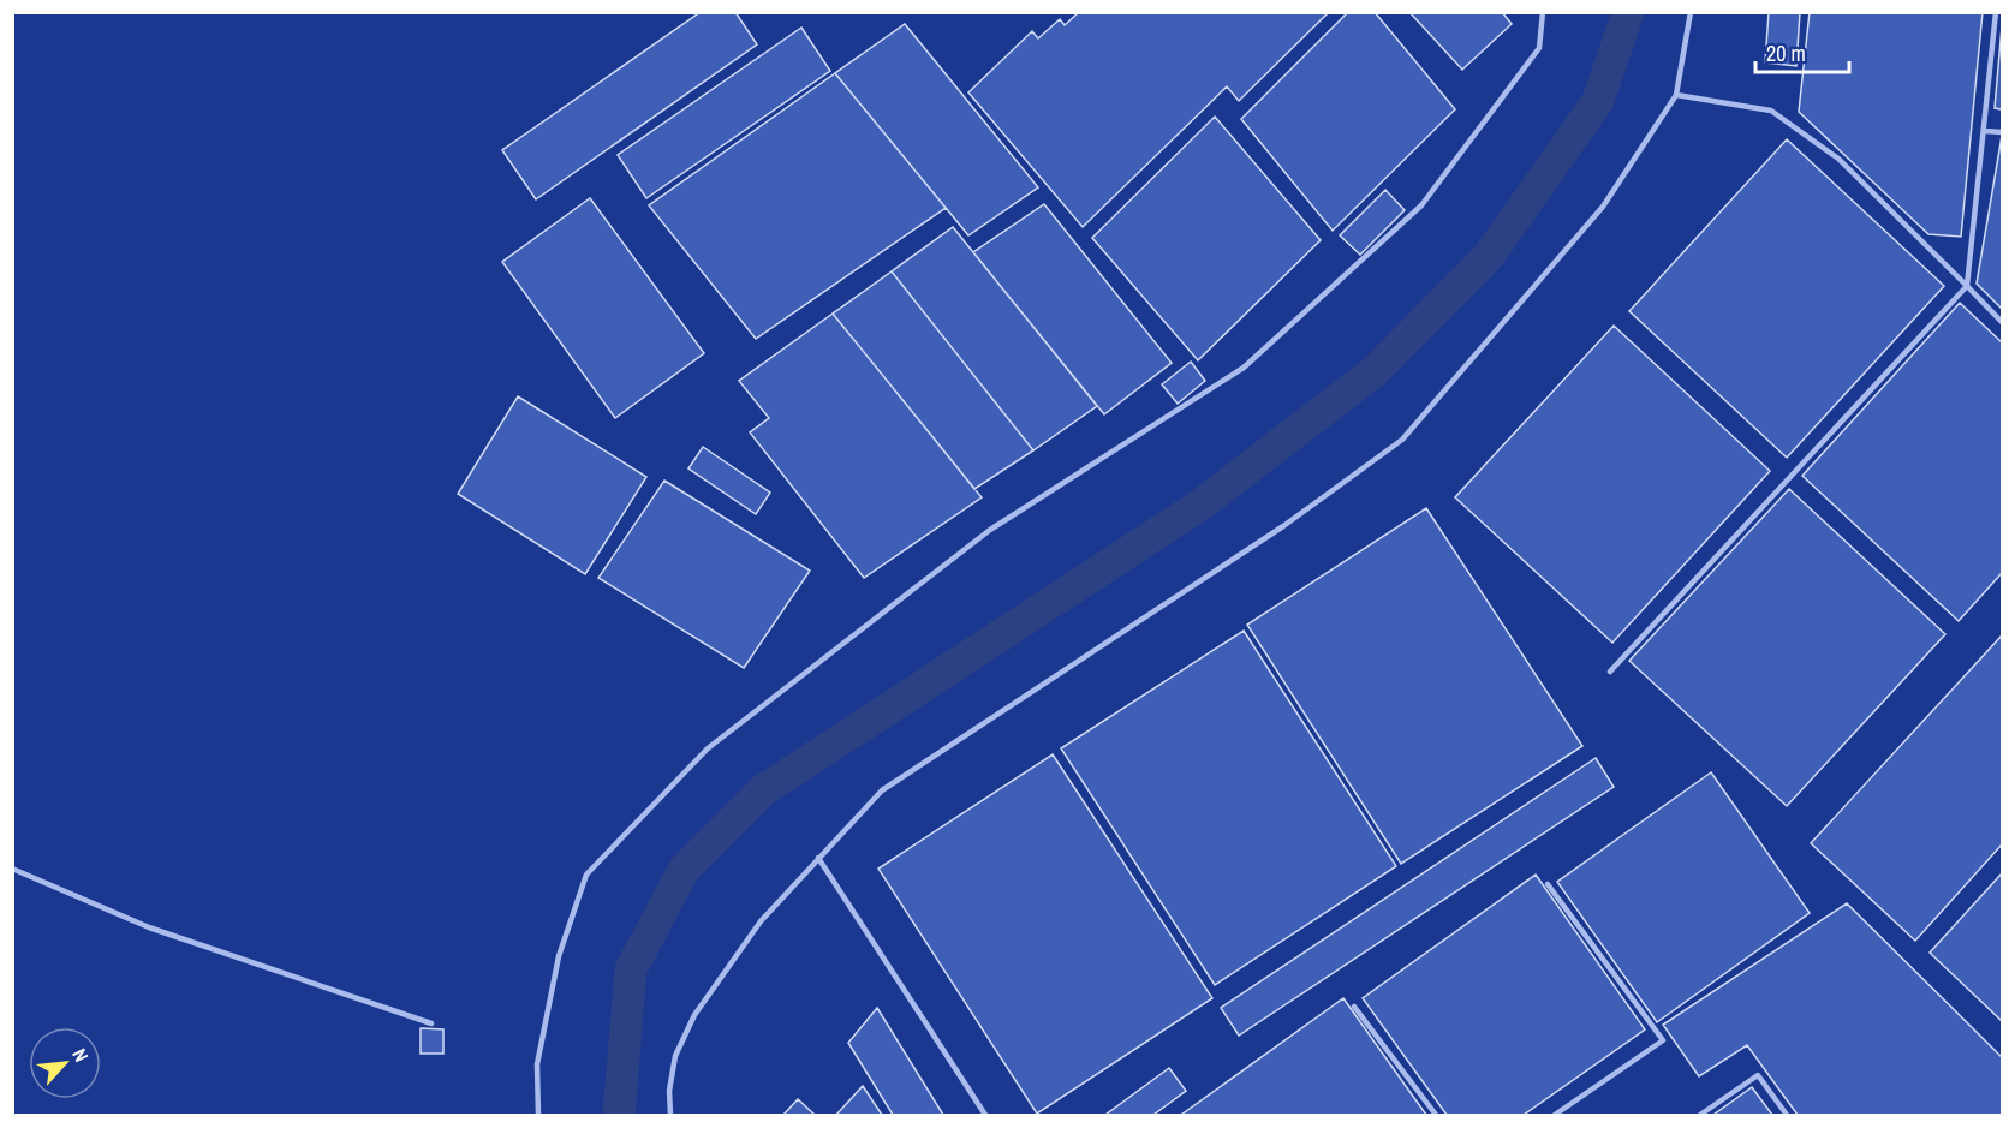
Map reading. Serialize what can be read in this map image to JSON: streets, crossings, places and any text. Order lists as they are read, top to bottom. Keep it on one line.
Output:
{"scale_bar":"20 m","north":"top right"}
